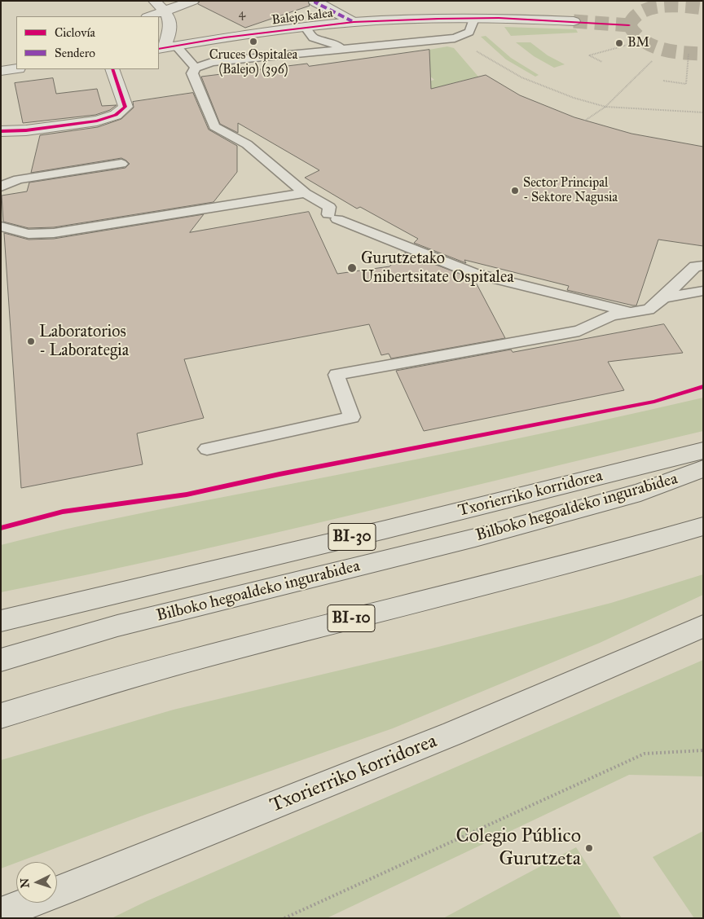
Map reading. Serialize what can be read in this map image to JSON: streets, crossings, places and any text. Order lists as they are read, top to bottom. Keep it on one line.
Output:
{"streets":{"highway":["Txorierriko korridorea","Bilboko hegoaldeko ingurabidea","BI-30","BI-10"],"street":["Balejo kalea"]},"places":["Cruces Ospitalea (Balejo) (396)","BM","Sector Principal - Sektore Nagusia","Gurutzetako Unibertsitate Ospitalea","Laboratorios - Laborategia","Colegio Público Gurutzeta"],"house_numbers":["4"],"legend":["Ciclovía","Sendero"],"north":"left"}
